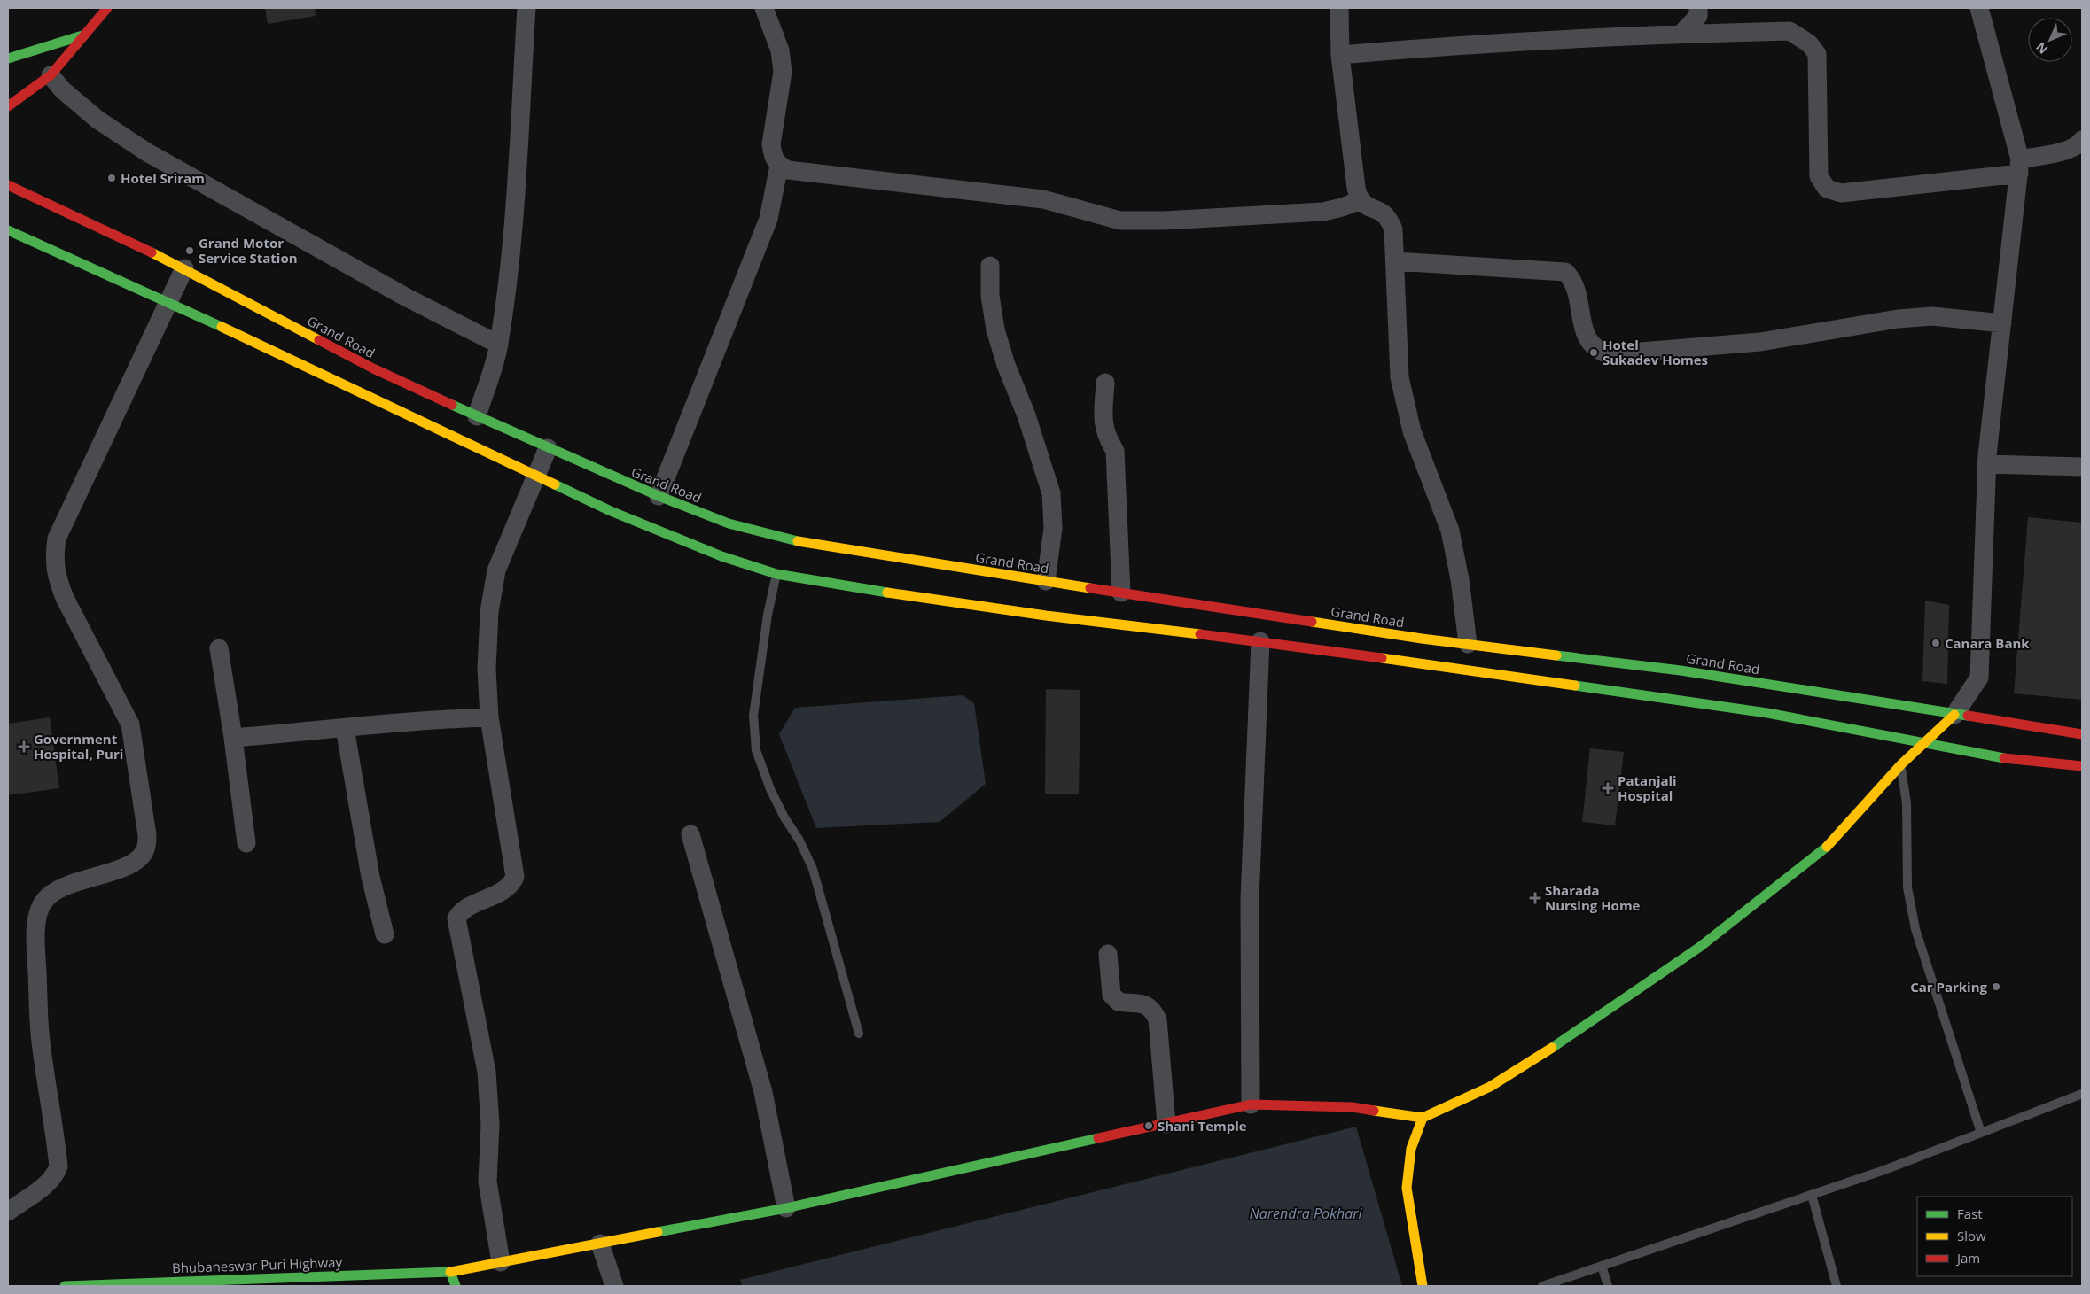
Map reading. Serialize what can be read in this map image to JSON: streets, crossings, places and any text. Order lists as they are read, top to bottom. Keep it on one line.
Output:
{"streets":{"main road":["Grand Road","Bhubaneswar Puri Highway"]},"water":["Narendra Pokhari"],"places":{"other":["Hotel Sriram","Grand Motor Service Station","Hotel Sukadev Homes","Canara Bank","Car Parking","Shani Temple"],"health":["Government Hospital, Puri","Patanjali Hospital","Sharada Nursing Home"]},"legend":["Fast","Slow","Jam"],"north":"bottom left"}
